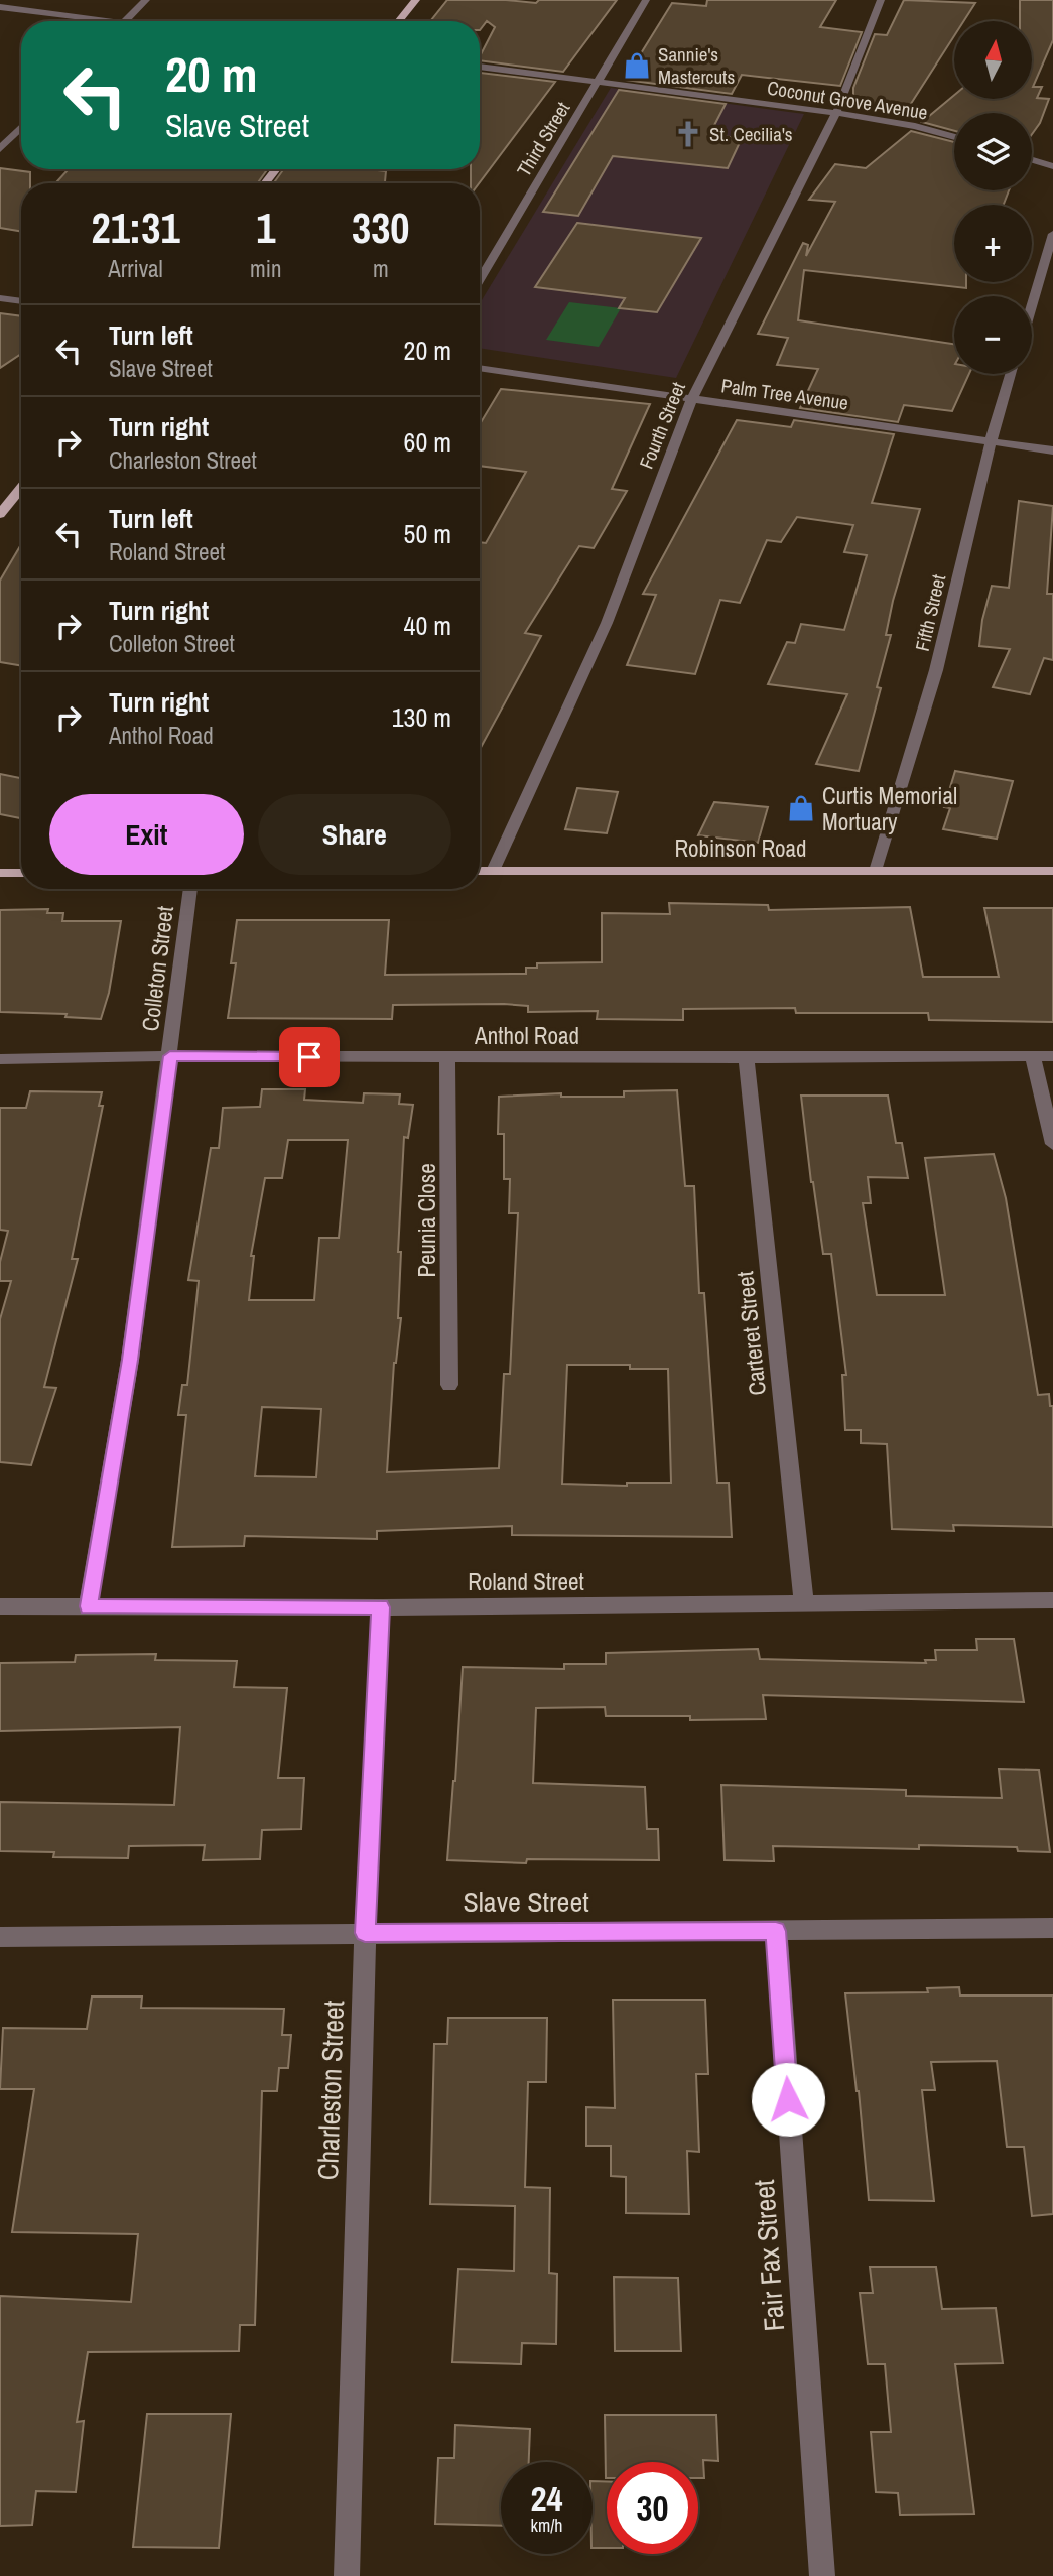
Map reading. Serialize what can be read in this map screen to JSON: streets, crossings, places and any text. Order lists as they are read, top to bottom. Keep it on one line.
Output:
{"streets":{"main road":["Robinson Road"],"street":["Coconut Grove Avenue","Third Street","Palm Tree Avenue","Fourth Street","Fifth Street","Colleton Street","Anthol Road","Peunia Close","Carteret Street","Roland Street","Slave Street","Charleston Street","Fair Fax Street"]},"crossings":[["Coconut Grove Avenue","Third Street"],["Coconut Grove Avenue","Fourth Street"],["Palm Tree Avenue","Fourth Street"],["Palm Tree Avenue","Fifth Street"],["Fourth Street","Robinson Road"],["Fifth Street","Robinson Road"],["Colleton Street","Anthol Road"],["Colleton Street","Roland Street"],["Anthol Road","Peunia Close"],["Anthol Road","Carteret Street"],["Carteret Street","Roland Street"],["Roland Street","Charleston Street"],["Slave Street","Charleston Street"],["Slave Street","Fair Fax Street"]],"places":{"shop":["Sannie's Mastercuts","Curtis Memorial Mortuary"],"church":["St. Cecilia's"]},"north":"top","page":{"map_buttons":["+","−"],"turn":["20 m","Slave Street"],"eta":["21:31","Arrival","1","min","330","m"],"list":[{"name":"Turn left","note":"Slave Street","value":"20 m"},{"name":"Turn right","note":"Charleston Street","value":"60 m"},{"name":"Turn left","note":"Roland Street","value":"50 m"},{"name":"Turn right","note":"Colleton Street","value":"40 m"},{"name":"Turn right","note":"Anthol Road","value":"130 m"}],"buttons":["Exit","Share"],"speed":"24 km/h","limit":"30"}}
